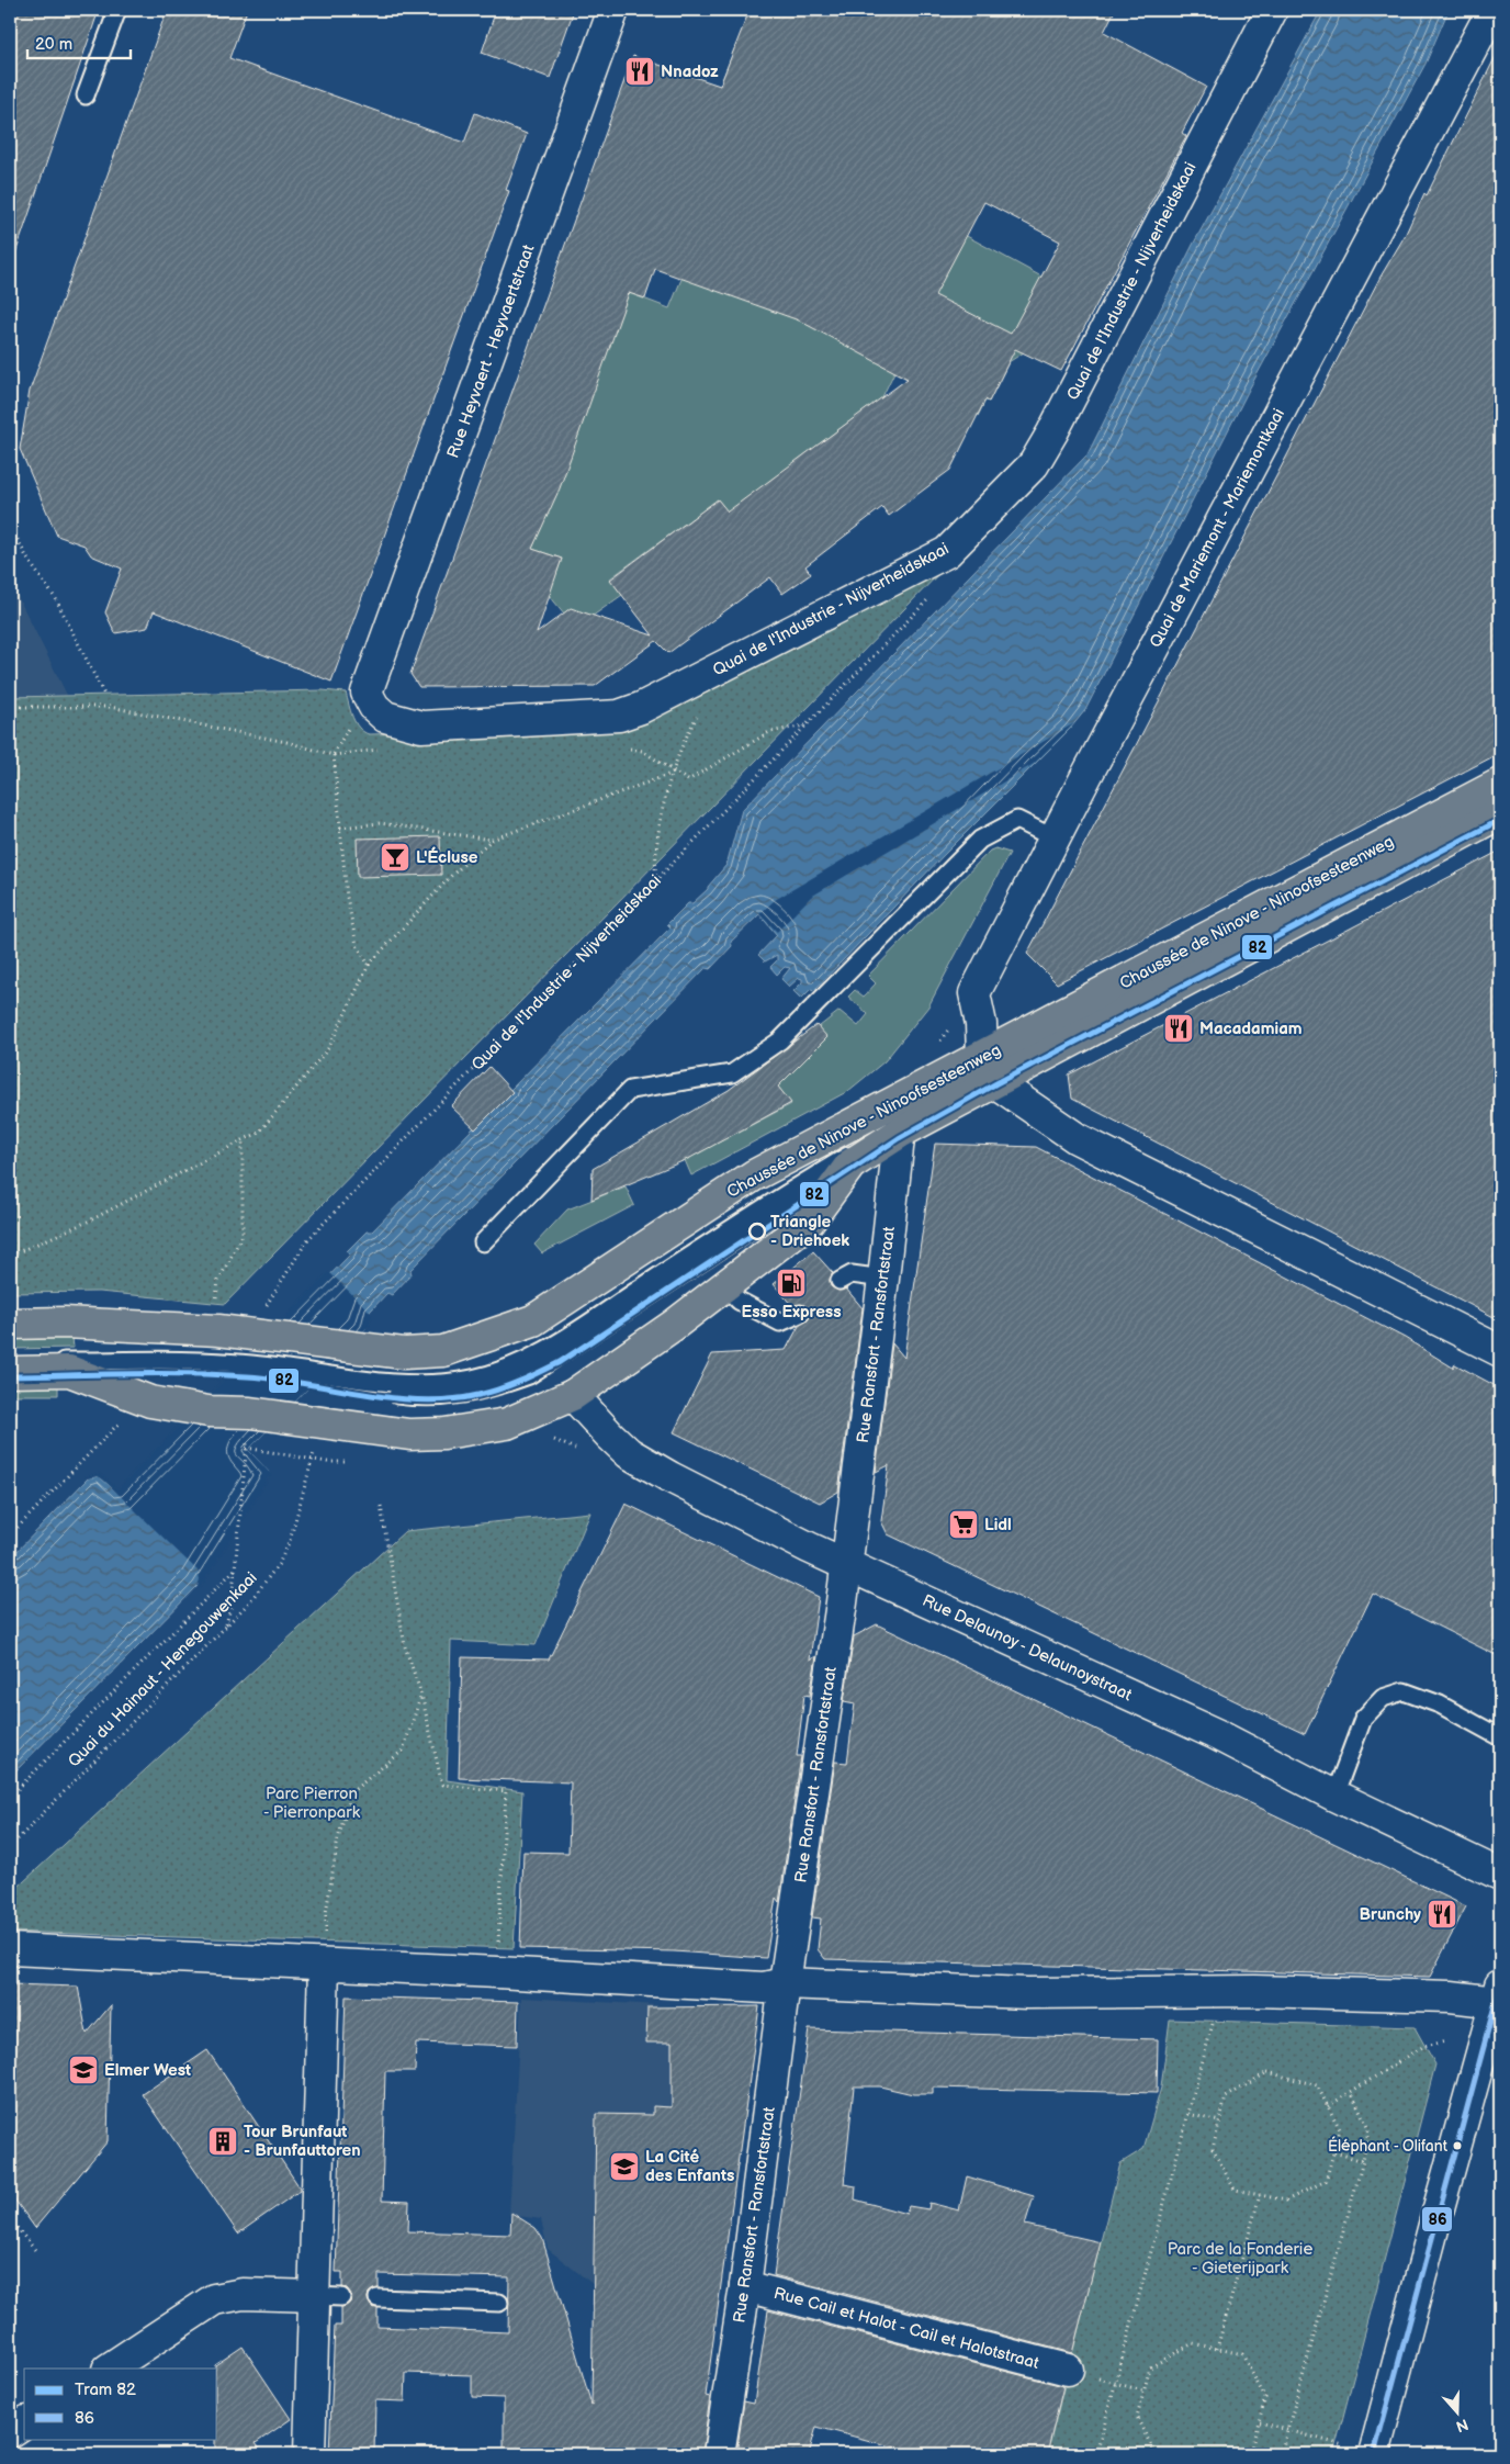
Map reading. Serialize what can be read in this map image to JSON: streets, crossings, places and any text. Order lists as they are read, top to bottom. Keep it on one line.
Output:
{"streets":{"main road":["Chaussée de Ninove - Ninoofsesteenweg"],"street":["Quai de l'Industrie - Nijverheidskaai","Rue Heyvaert - Heyvaertstraat","Quai de Mariemont - Mariemontkaai","Rue Ransfort - Ransfortstraat","Rue Delaunoy - Delaunoystraat","Rue Cail et Halot - Cail et Halotstraat"],"path":["Quai du Hainaut - Henegouwenkaai"]},"crossings":[["Quai de l'Industrie - Nijverheidskaai","Rue Heyvaert - Heyvaertstraat"],["Quai de l'Industrie - Nijverheidskaai","Chaussée de Ninove - Ninoofsesteenweg"],["Quai de Mariemont - Mariemontkaai","Chaussée de Ninove - Ninoofsesteenweg"],["Chaussée de Ninove - Ninoofsesteenweg","Rue Ransfort - Ransfortstraat"],["Chaussée de Ninove - Ninoofsesteenweg","Rue Delaunoy - Delaunoystraat"],["Rue Ransfort - Ransfortstraat","Rue Delaunoy - Delaunoystraat"],["Rue Ransfort - Ransfortstraat","Rue Cail et Halot - Cail et Halotstraat"]],"parks":["Parc Pierron - Pierronpark","Parc de la Fonderie - Gieterijpark"],"places":{"restaurant":["Nnadoz","Macadamiam","Brunchy"],"bar":["L'Écluse"],"other":["Triangle - Driehoek","Éléphant - Olifant"],"fuel station":["Esso Express"],"supermarket":["Lidl"],"school or university":["Elmer West","La Cité des Enfants"],"building":["Tour Brunfaut - Brunfauttoren"]},"lines":["tram line 82","transit line 86"],"legend":["Tram 82","86"],"scale_bar":"20 m","north":"bottom"}
